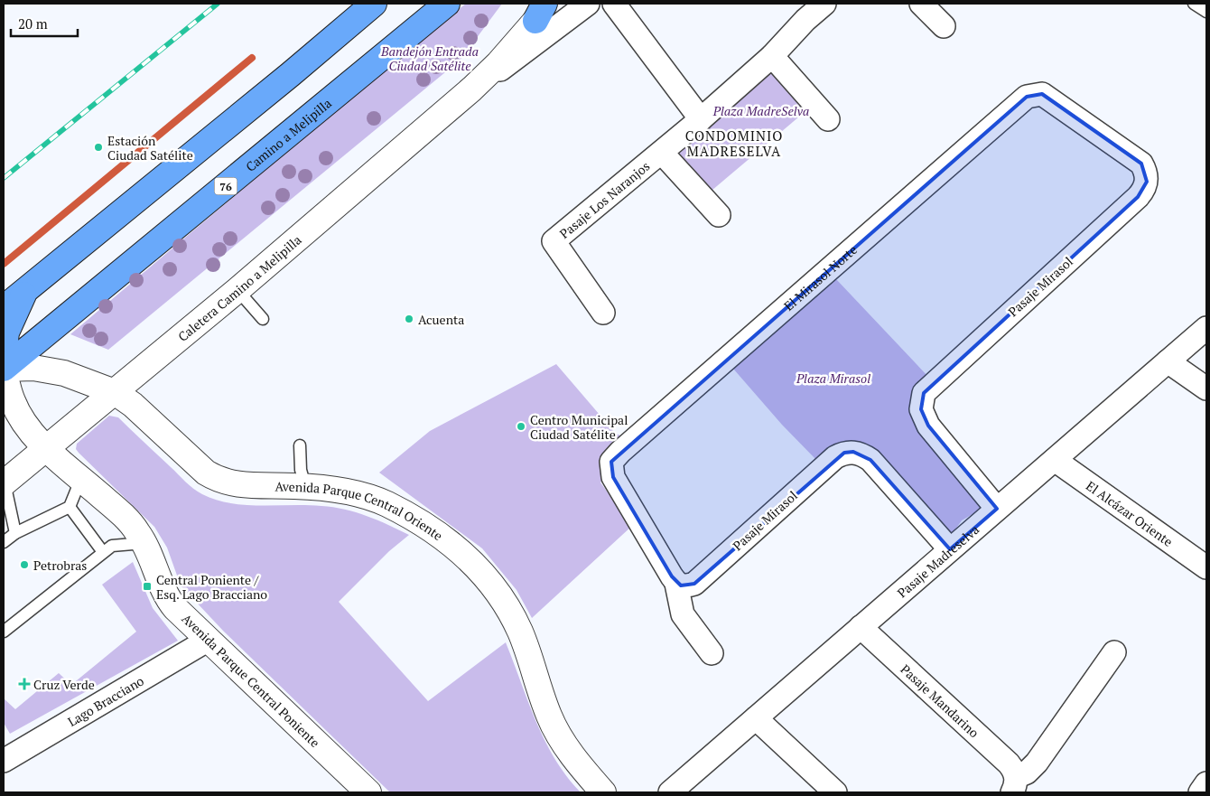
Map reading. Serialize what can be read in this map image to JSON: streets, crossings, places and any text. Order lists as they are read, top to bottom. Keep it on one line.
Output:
{"streets":{"main road":["Camino a Melipilla","76"],"street":["Pasaje Los Naranjos","El Mirasol Norte","Pasaje Mirasol","Caletera Camino a Melipilla","Avenida Parque Central Oriente","El Alcázar Oriente","Pasaje Madreselva","Avenida Parque Central Poniente","Lago Bracciano","Pasaje Mandarino"]},"crossings":[["Camino a Melipilla","Avenida Parque Central Oriente"],["Camino a Melipilla","Avenida Parque Central Poniente"],["El Mirasol Norte","Pasaje Mirasol"],["Pasaje Mirasol","Pasaje Madreselva"],["Caletera Camino a Melipilla","Avenida Parque Central Oriente"],["Caletera Camino a Melipilla","Avenida Parque Central Poniente"],["Avenida Parque Central Oriente","Avenida Parque Central Poniente"],["El Alcázar Oriente","Pasaje Madreselva"],["Pasaje Madreselva","Pasaje Mandarino"],["Avenida Parque Central Poniente","Lago Bracciano"]],"districts":["CONDOMINIO MADRESELVA"],"parks":["Bandejón Entrada Ciudad Satélite","Plaza MadreSelva","Plaza Mirasol"],"places":{"other":["Estación Ciudad Satélite","Acuenta","Centro Municipal Ciudad Satélite","Petrobras"],"transit":["Central Poniente / Esq. Lago Bracciano"],"health":["Cruz Verde"]},"scale_bar":"20 m"}
